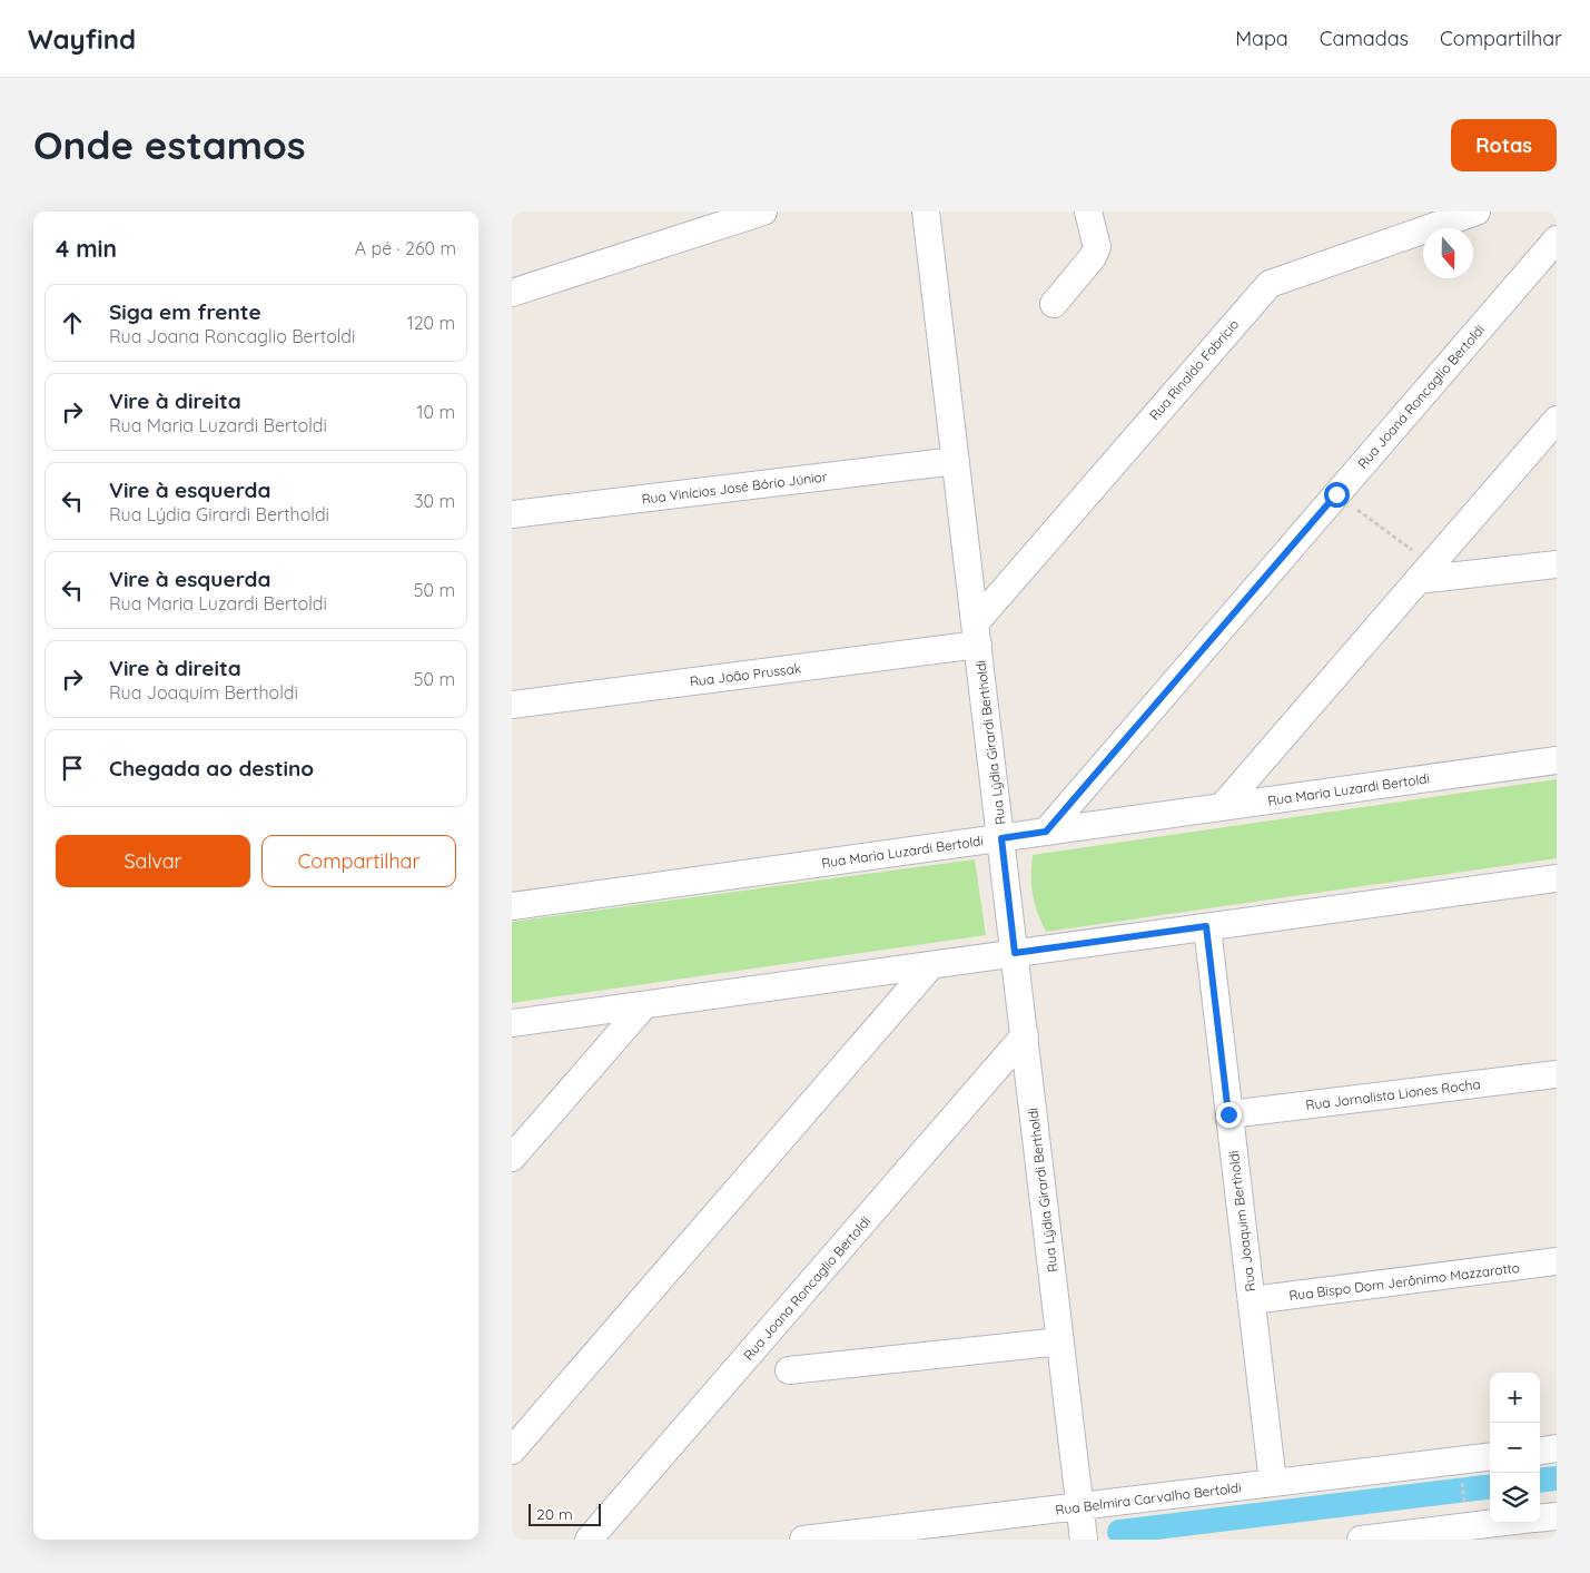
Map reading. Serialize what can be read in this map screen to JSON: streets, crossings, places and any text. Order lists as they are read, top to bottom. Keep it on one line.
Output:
{"streets":{"street":["Rua Rinaldo Fabrício","Rua Joana Roncaglio Bertoldi","Rua Vinícios José Bório Júnior","Rua João Prussak","Rua Lýdia Girardi Bertholdi","Rua Maria Luzardi Bertoldi","Rua Jornalista Liones Rocha","Rua Joaquim Bertholdi","Rua Bispo Dom Jerônimo Mazzarotto","Rua Belmira Carvalho Bertoldi"]},"crossings":[["Rua Rinaldo Fabrício","Rua João Prussak"],["Rua Rinaldo Fabrício","Rua Lýdia Girardi Bertholdi"],["Rua Joana Roncaglio Bertoldi","Rua Lýdia Girardi Bertholdi"],["Rua Joana Roncaglio Bertoldi","Rua Maria Luzardi Bertoldi"],["Rua Vinícios José Bório Júnior","Rua Lýdia Girardi Bertholdi"],["Rua João Prussak","Rua Lýdia Girardi Bertholdi"],["Rua Lýdia Girardi Bertholdi","Rua Maria Luzardi Bertoldi"],["Rua Lýdia Girardi Bertholdi","Rua Belmira Carvalho Bertoldi"],["Rua Jornalista Liones Rocha","Rua Joaquim Bertholdi"],["Rua Joaquim Bertholdi","Rua Bispo Dom Jerônimo Mazzarotto"],["Rua Joaquim Bertholdi","Rua Belmira Carvalho Bertoldi"]],"scale_bar":"20 m","north":"bottom","page":{"header":"Wayfind","nav":["Mapa","Camadas","Compartilhar"],"buttons":["Rotas",["Salvar","Compartilhar"]],"title":"Onde estamos","heading":["4 min","A pé · 260 m"],"list":[["Siga em frente","Rua Joana Roncaglio Bertoldi","120 m"],["Vire à direita","Rua Maria Luzardi Bertoldi","10 m"],["Vire à esquerda","Rua Lýdia Girardi Bertholdi","30 m"],["Vire à esquerda","Rua Maria Luzardi Bertoldi","50 m"],["Vire à direita","Rua Joaquim Bertholdi","50 m"],"Chegada ao destino"],"map_buttons":["+","−"],"scale":"20 m"}}
